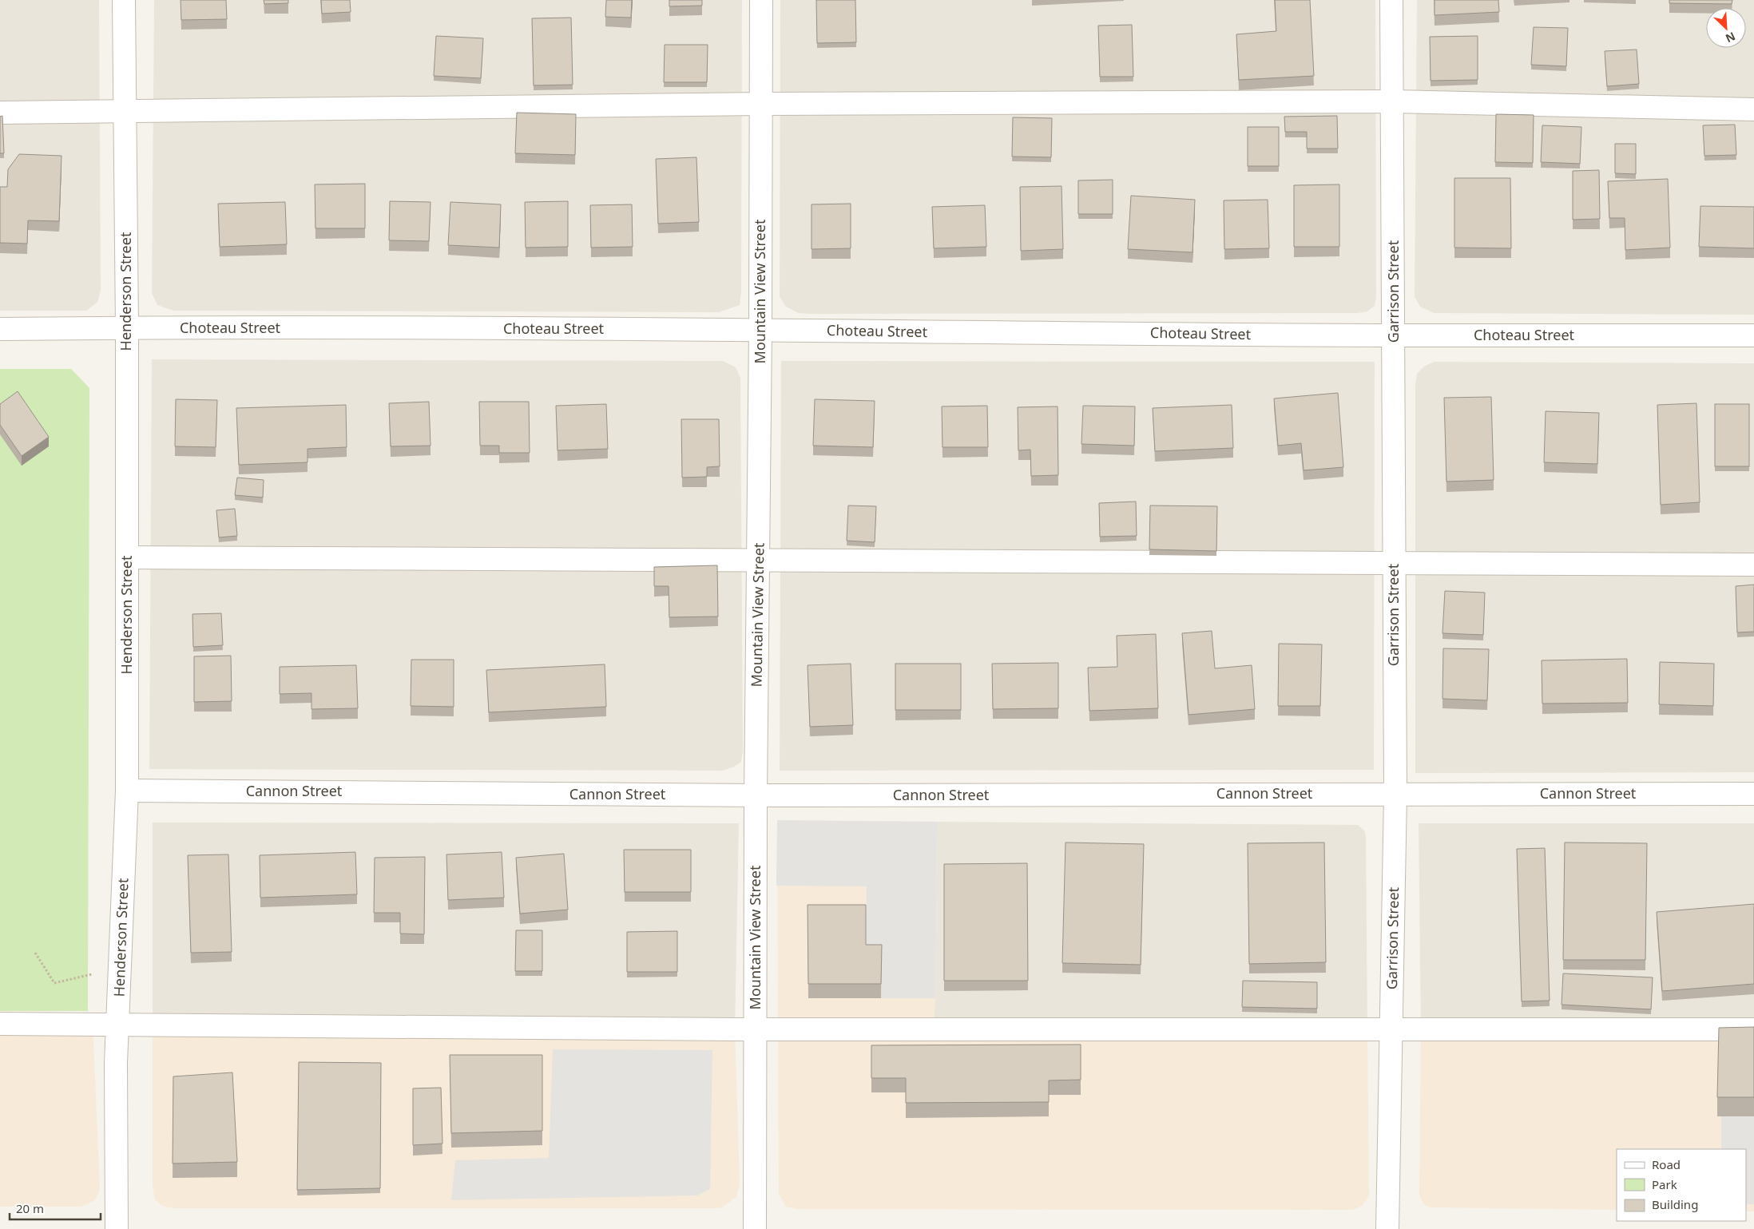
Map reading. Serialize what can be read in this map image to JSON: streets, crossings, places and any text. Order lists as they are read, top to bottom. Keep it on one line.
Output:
{"streets":{"street":["Henderson Street","Mountain View Street","Garrison Street","Choteau Street","Cannon Street"]},"crossings":[["Henderson Street","Choteau Street"],["Henderson Street","Cannon Street"],["Mountain View Street","Choteau Street"],["Mountain View Street","Cannon Street"],["Garrison Street","Choteau Street"],["Garrison Street","Cannon Street"]],"legend":["Road","Park","Building"],"scale_bar":"20 m","north":"bottom right"}
